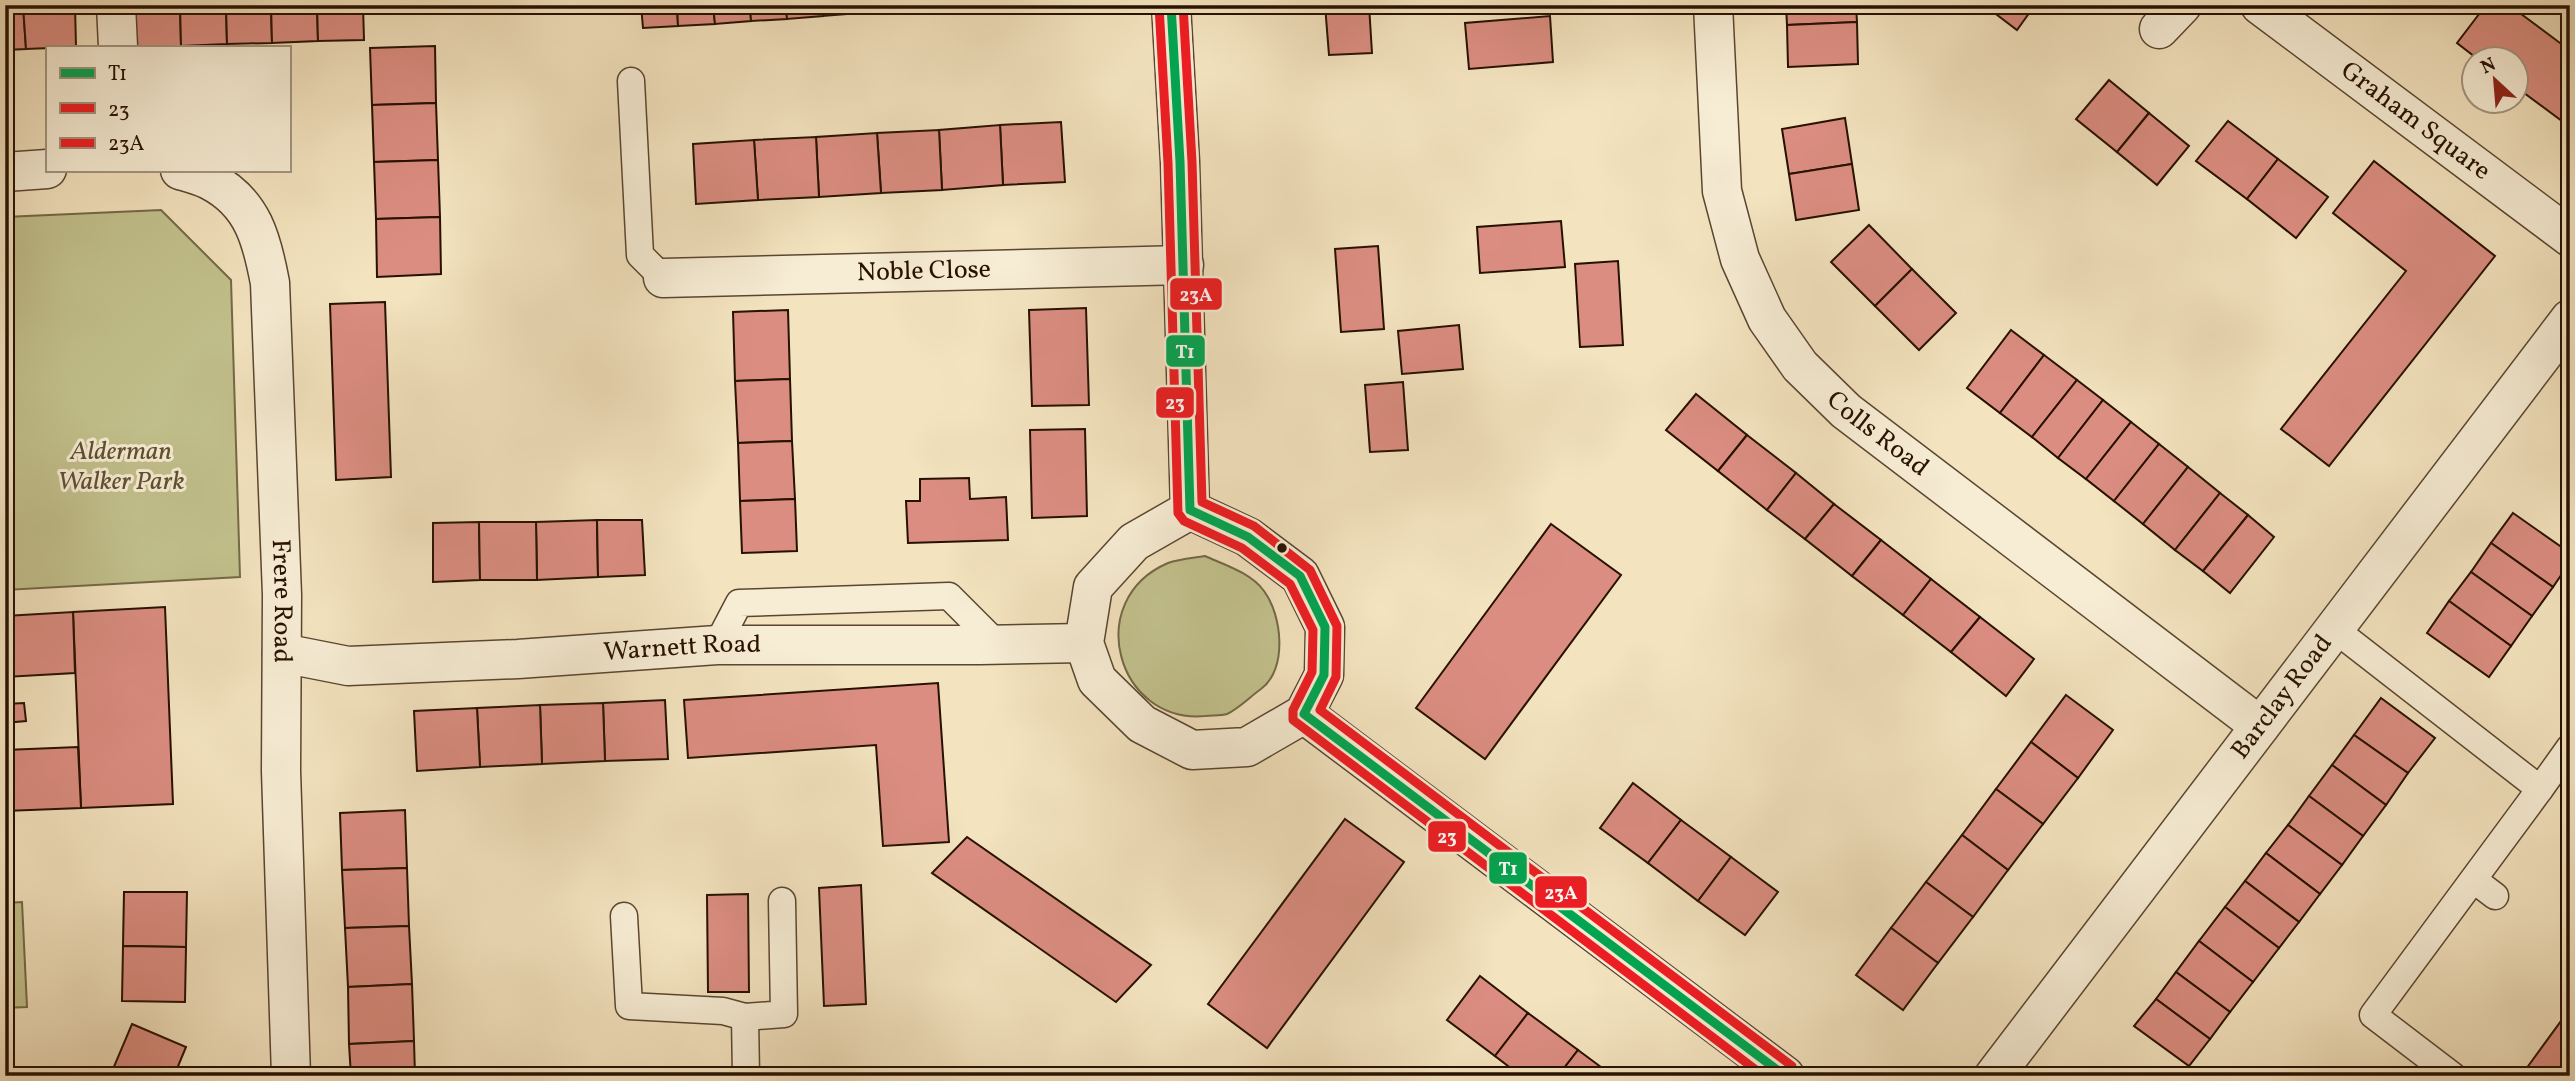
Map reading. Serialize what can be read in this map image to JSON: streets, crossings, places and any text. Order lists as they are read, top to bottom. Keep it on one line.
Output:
{"streets":{"street":["Graham Square","Noble Close","Colls Road","Frere Road","Warnett Road","Barclay Road"]},"crossings":[["Colls Road","Barclay Road"],["Frere Road","Warnett Road"]],"parks":["Alderman Walker Park"],"lines":["transit line T1","transit line 23A","transit line 23"],"legend":["T1","23","23A"],"north":"top left"}
